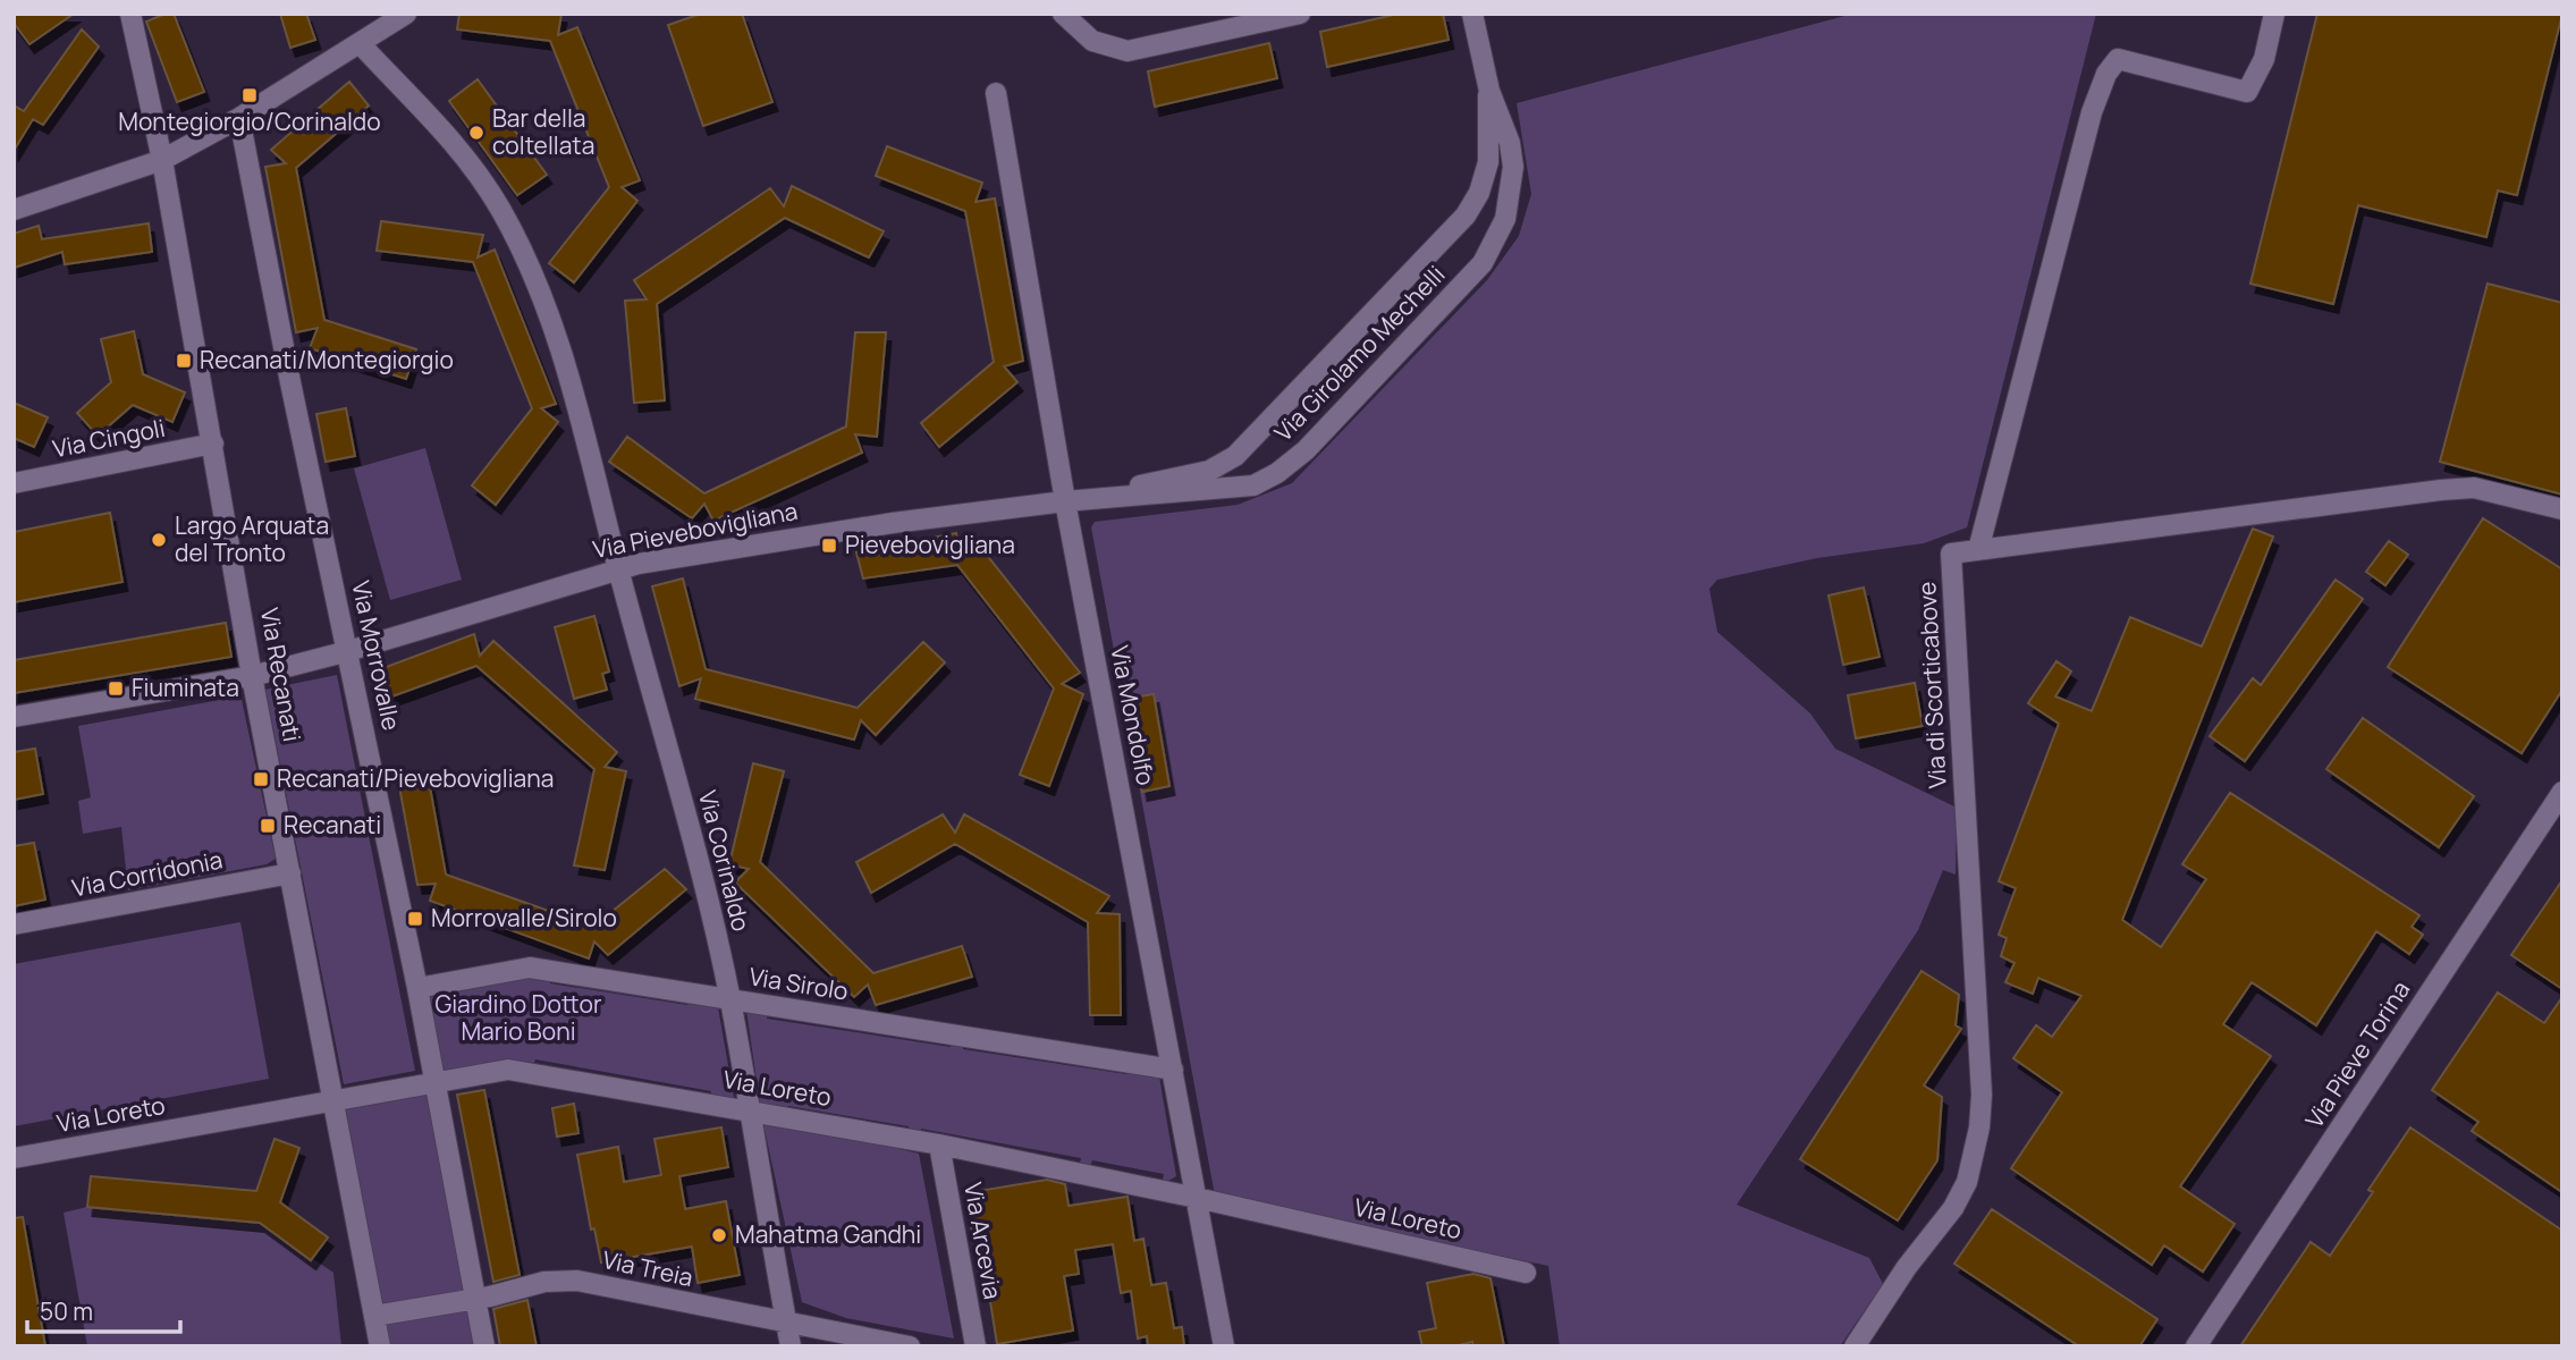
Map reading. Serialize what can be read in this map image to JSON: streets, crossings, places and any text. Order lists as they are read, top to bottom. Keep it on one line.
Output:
{"streets":{"street":["Via Girolamo Mechelli","Via Cingoli","Via Pievebovigliana","Via Morrovalle","Via Recanati","Via di Scorticabove","Via Mondolfo","Via Corinaldo","Via Corridonia","Via Sirolo","Via Pieve Torina","Via Loreto","Via Arcevia","Via Treia"]},"crossings":[["Via Girolamo Mechelli","Via Pievebovigliana"],["Via Girolamo Mechelli","Via Mondolfo"],["Via Cingoli","Via Recanati"],["Via Pievebovigliana","Via Morrovalle"],["Via Pievebovigliana","Via Recanati"],["Via Pievebovigliana","Via Mondolfo"],["Via Pievebovigliana","Via Corinaldo"],["Via Morrovalle","Via Sirolo"],["Via Morrovalle","Via Loreto"],["Via Morrovalle","Via Treia"],["Via Recanati","Via Corridonia"],["Via Recanati","Via Loreto"],["Via Recanati","Via Treia"],["Via Mondolfo","Via Sirolo"],["Via Mondolfo","Via Loreto"],["Via Corinaldo","Via Sirolo"],["Via Corinaldo","Via Loreto"],["Via Corinaldo","Via Treia"],["Via Loreto","Via Arcevia"]],"parks":["Giardino Dottor Mario Boni"],"places":{"transit":["Montegiorgio/Corinaldo","Recanati/Montegiorgio","Pievebovigliana","Fiuminata","Recanati/Pievebovigliana","Recanati","Morrovalle/Sirolo"],"other":["Bar della coltellata","Largo Arquata del Tronto","Mahatma Gandhi"]},"scale_bar":"50 m"}
